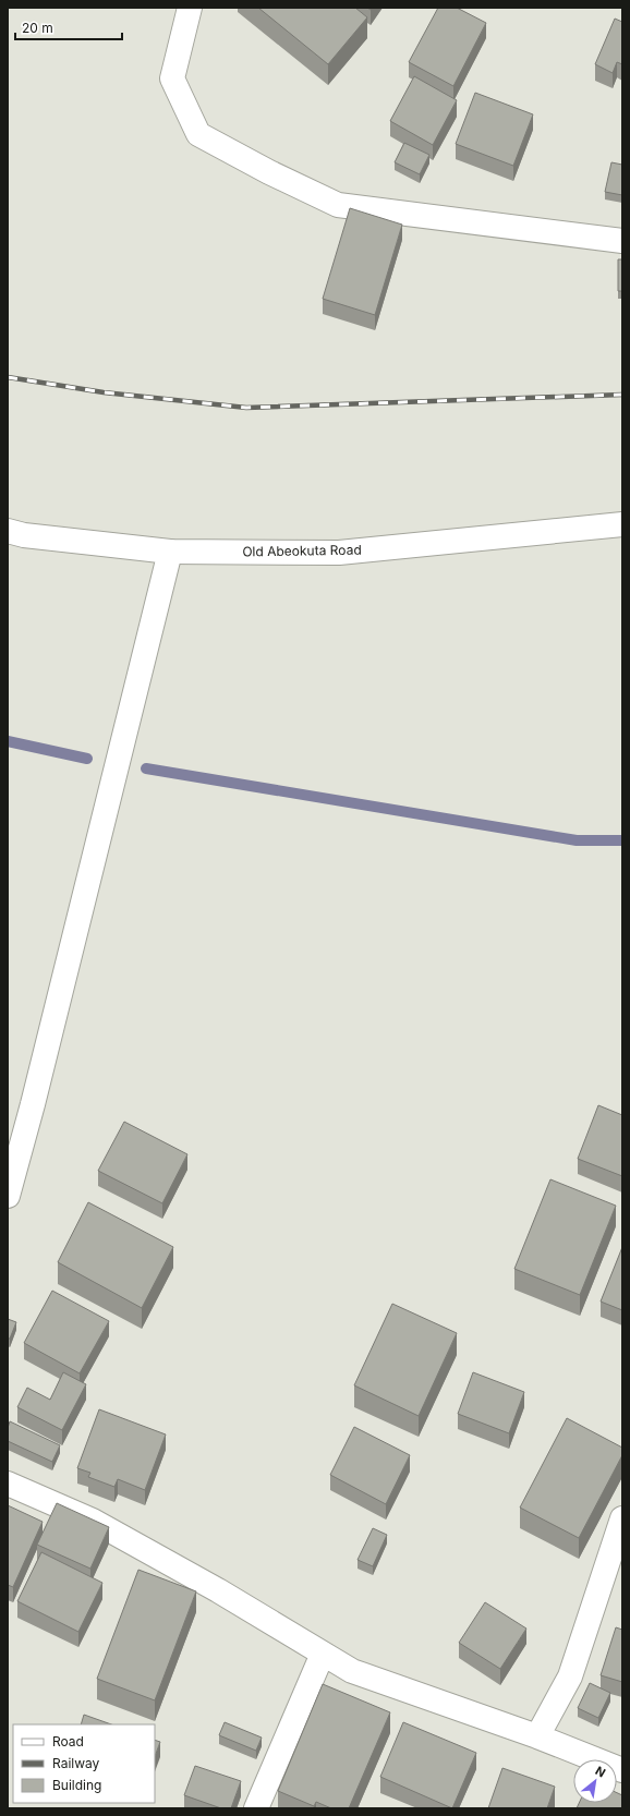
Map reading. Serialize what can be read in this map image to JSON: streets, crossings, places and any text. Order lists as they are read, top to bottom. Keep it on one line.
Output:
{"streets":{"main road":["Old Abeokuta Road"]},"legend":["Road","Railway","Building"],"scale_bar":"20 m","north":"top right"}
